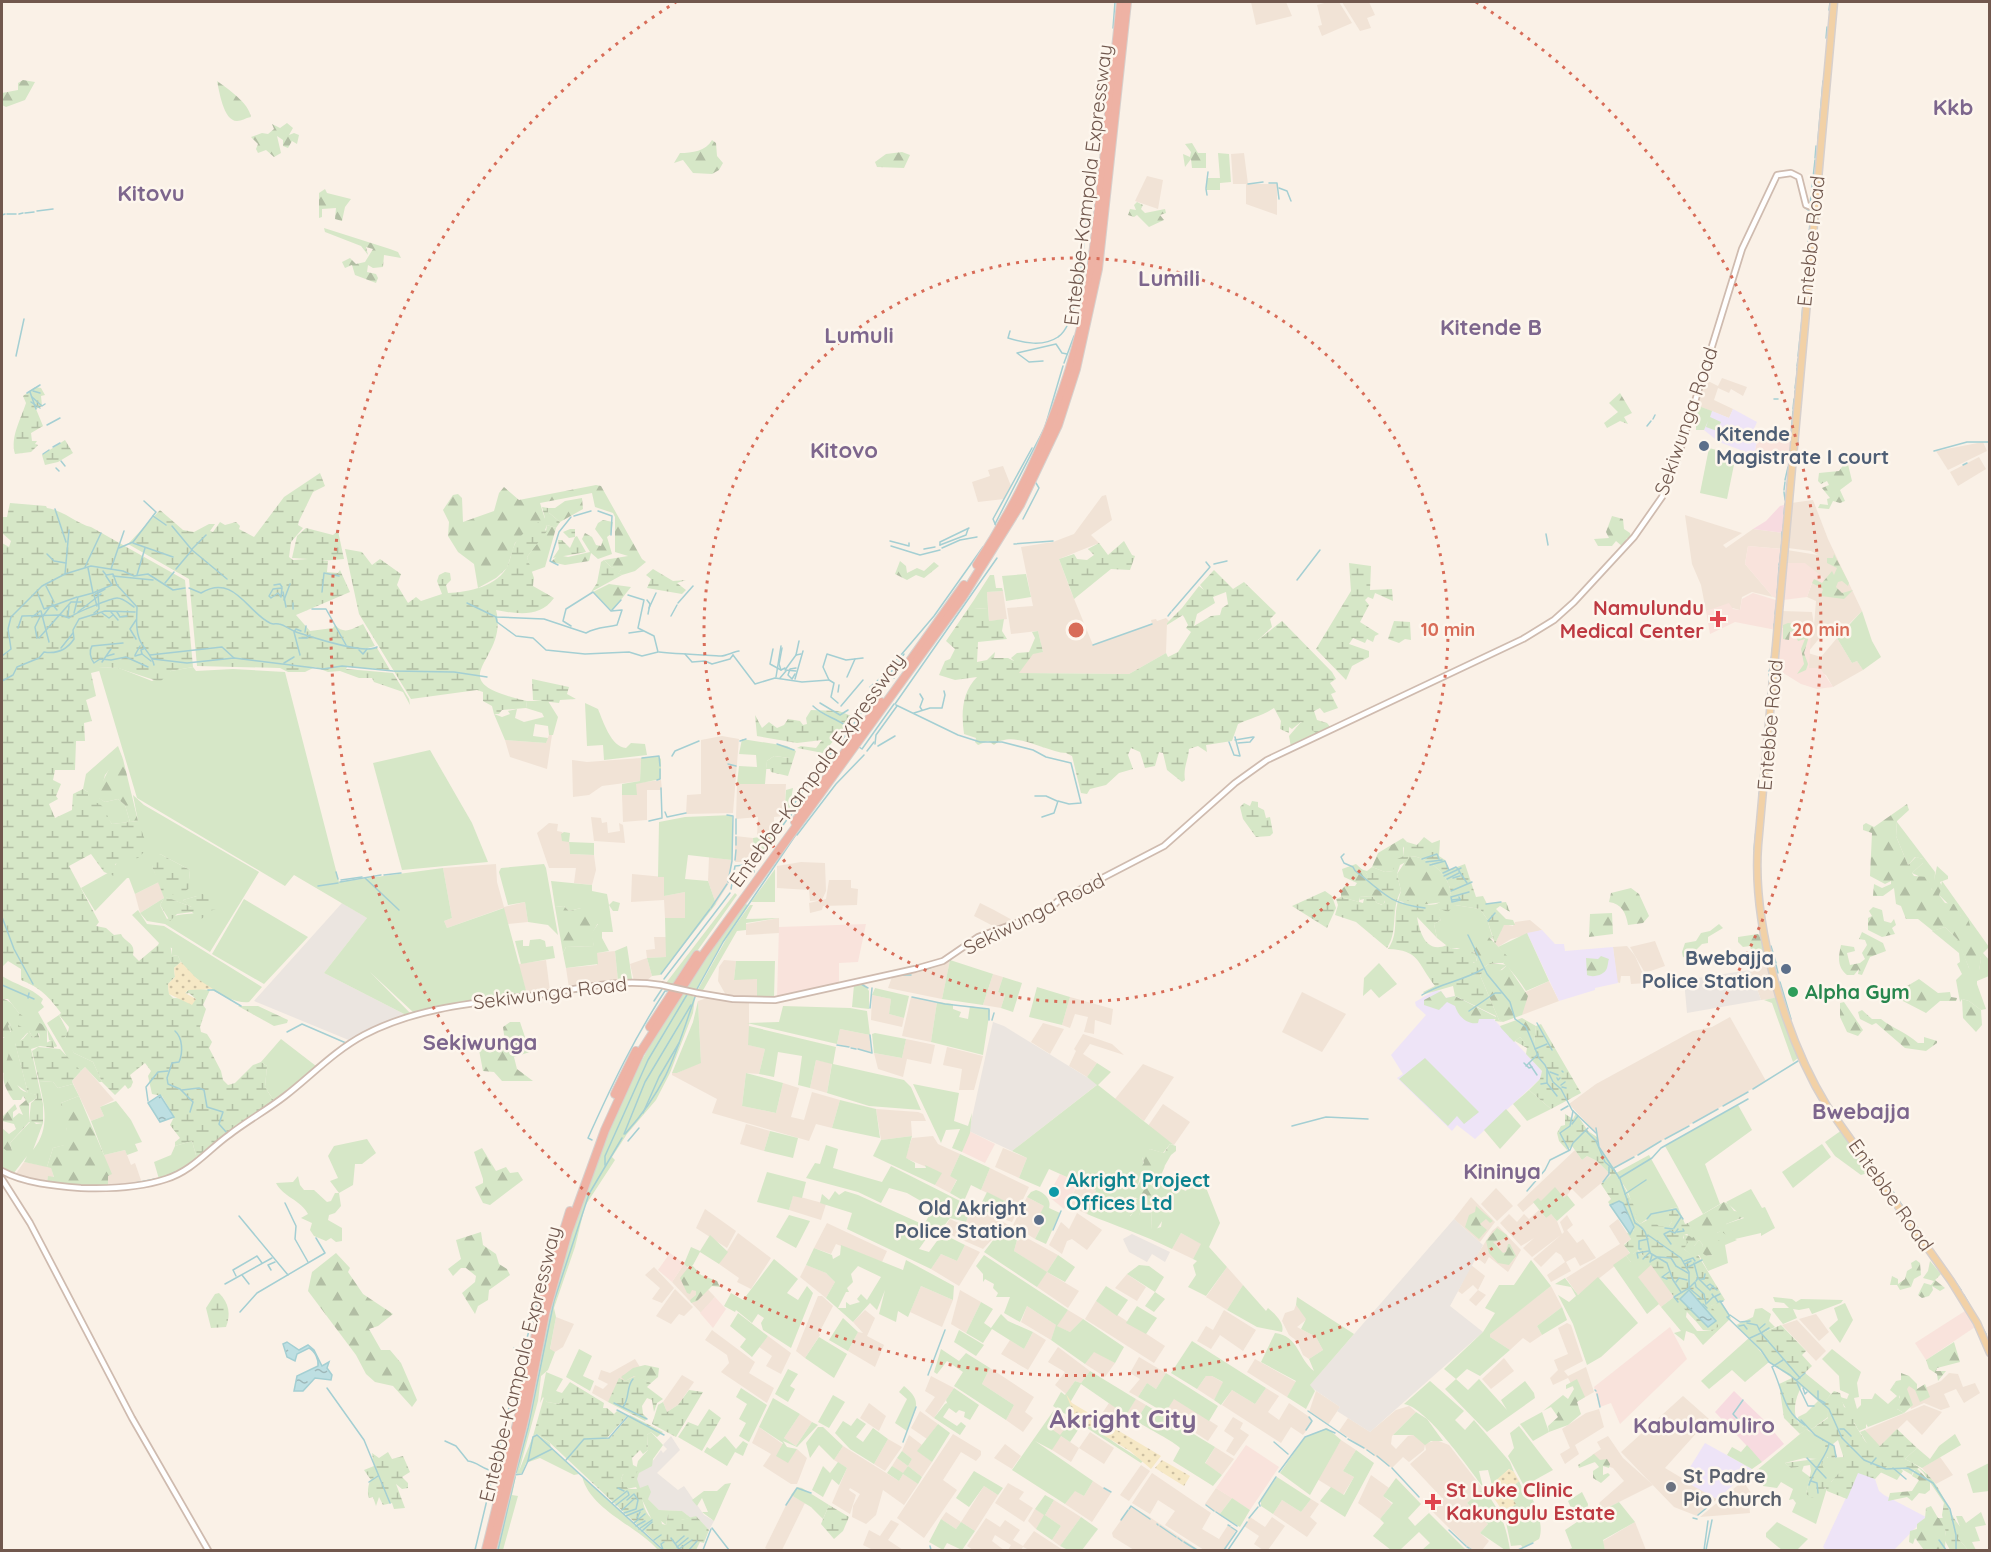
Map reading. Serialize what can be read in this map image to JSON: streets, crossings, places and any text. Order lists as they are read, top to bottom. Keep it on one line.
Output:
{"streets":{"highway":["Entebbe-Kampala Expressway"],"main road":["Entebbe Road","Sekiwunga Road"]},"crossings":[["Entebbe Road","Sekiwunga Road"]],"districts":["Kkb","Kitovu","Lumili","Kitende B","Lumuli","Kitovo","Sekiwunga","Bwebajja","Kininya","Akright City","Kabulamuliro"],"places":{"other":["Kitende Magistrate I court","Bwebajja Police Station","Alpha Gym","Akright Project Offices Ltd","Old Akright Police Station","St Padre Pio church"],"health":["Namulundu Medical Center","St Luke Clinic Kakungulu Estate"]},"rings":["10 min","20 min"]}
